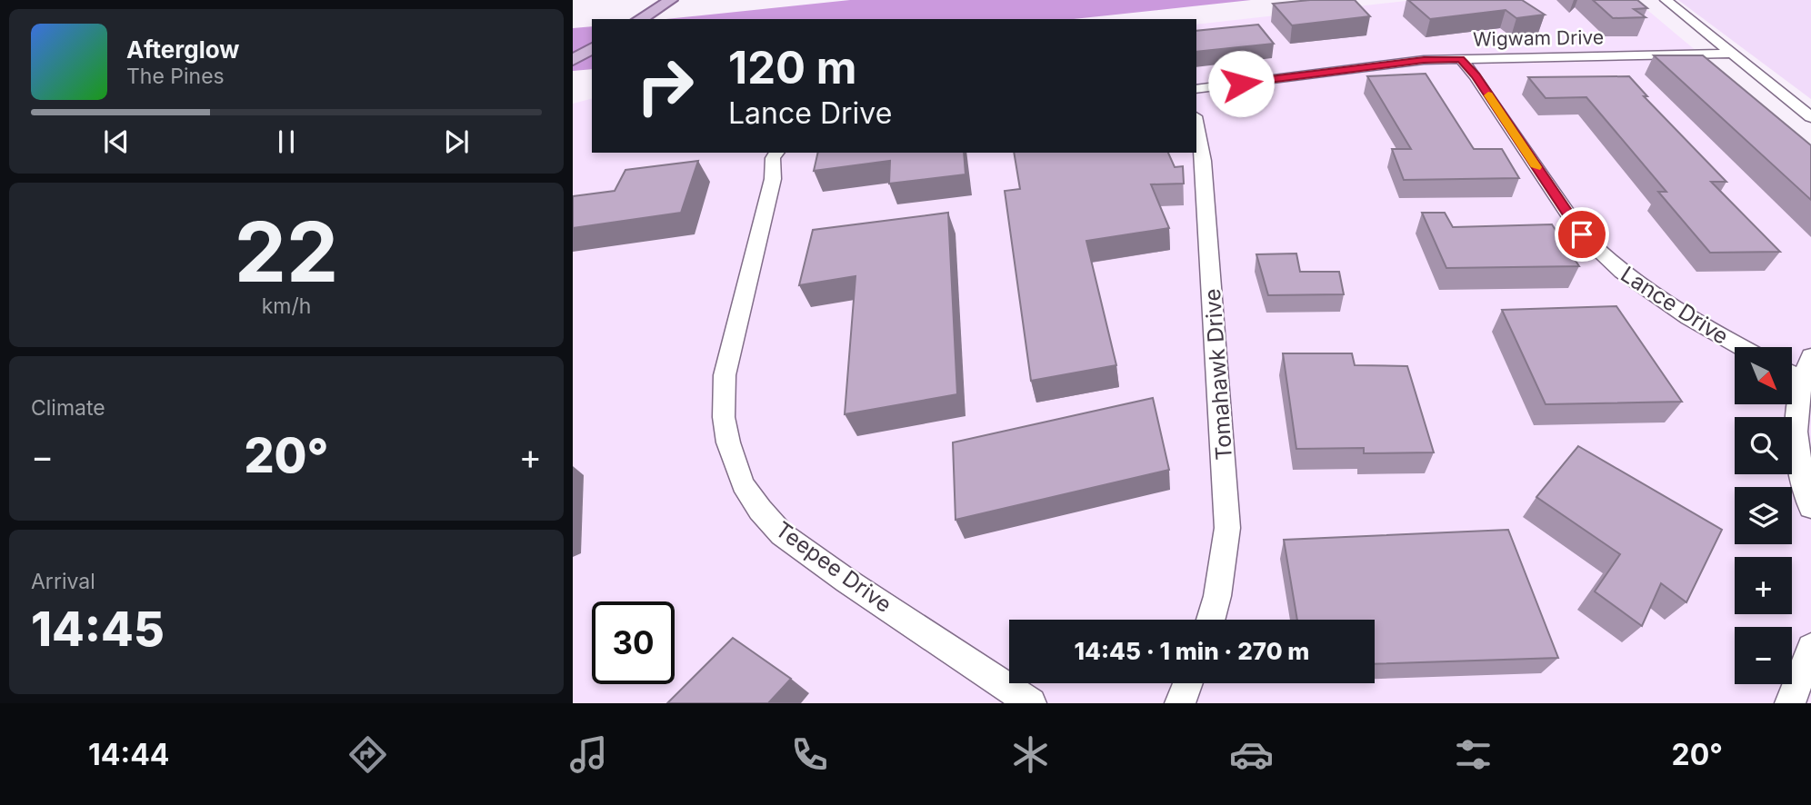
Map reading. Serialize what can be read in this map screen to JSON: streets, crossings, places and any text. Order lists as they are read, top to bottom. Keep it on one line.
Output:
{"streets":{"street":["Wigwam Drive","Lance Drive","Tomahawk Drive","Teepee Drive"]},"crossings":[["Wigwam Drive","Lance Drive"]],"north":"bottom right","page":{"turn":["120 m","Lance Drive"],"song":["Afterglow","The Pines"],"tile":[["22","km/h"],"Climate",["Arrival","14:45"]],"map_buttons":["+","−"],"heat":["−","20°","+"],"limit":"30","trip":"14:45 · 1 min · 270 m","tabs":["14:44","20°"]}}
